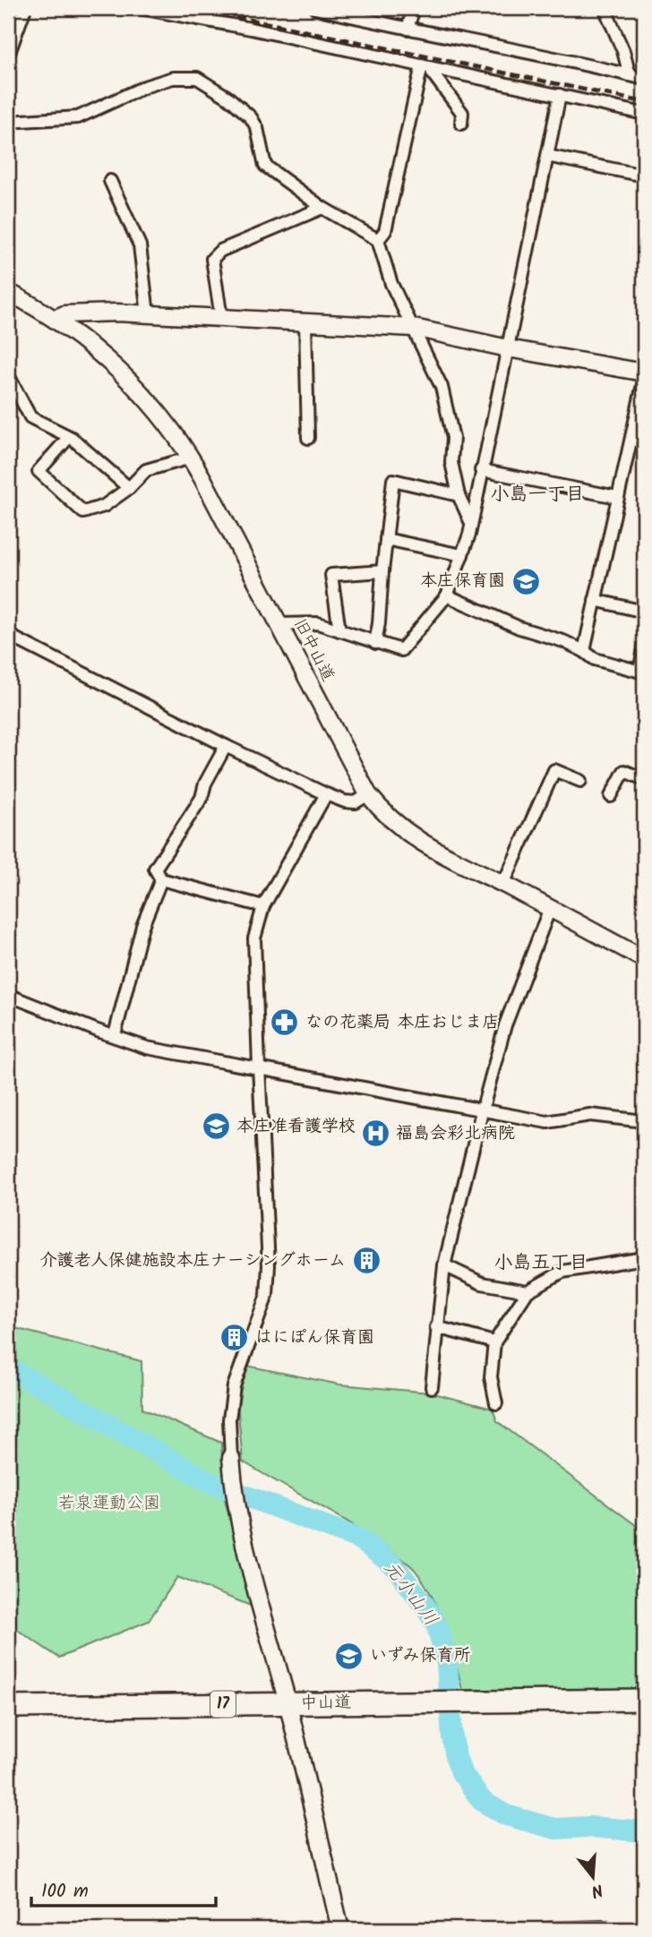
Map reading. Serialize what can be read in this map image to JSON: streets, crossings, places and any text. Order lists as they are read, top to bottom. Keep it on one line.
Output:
{"streets":{"highway":["中山道","17"],"street":["旧中山道"]},"districts":["小島一丁目","小島五丁目"],"water":["元小山川"],"parks":["若泉運動公園"],"places":{"school or university":["本庄保育園","本庄准看護学校","いずみ保育所"],"pharmacy":["なの花薬局 本庄おじま店"],"hospital":["福島会彩北病院"],"building":["介護老人保健施設本庄ナーシングホーム","はにぽん保育園"]},"scale_bar":"100 m","north":"bottom"}
